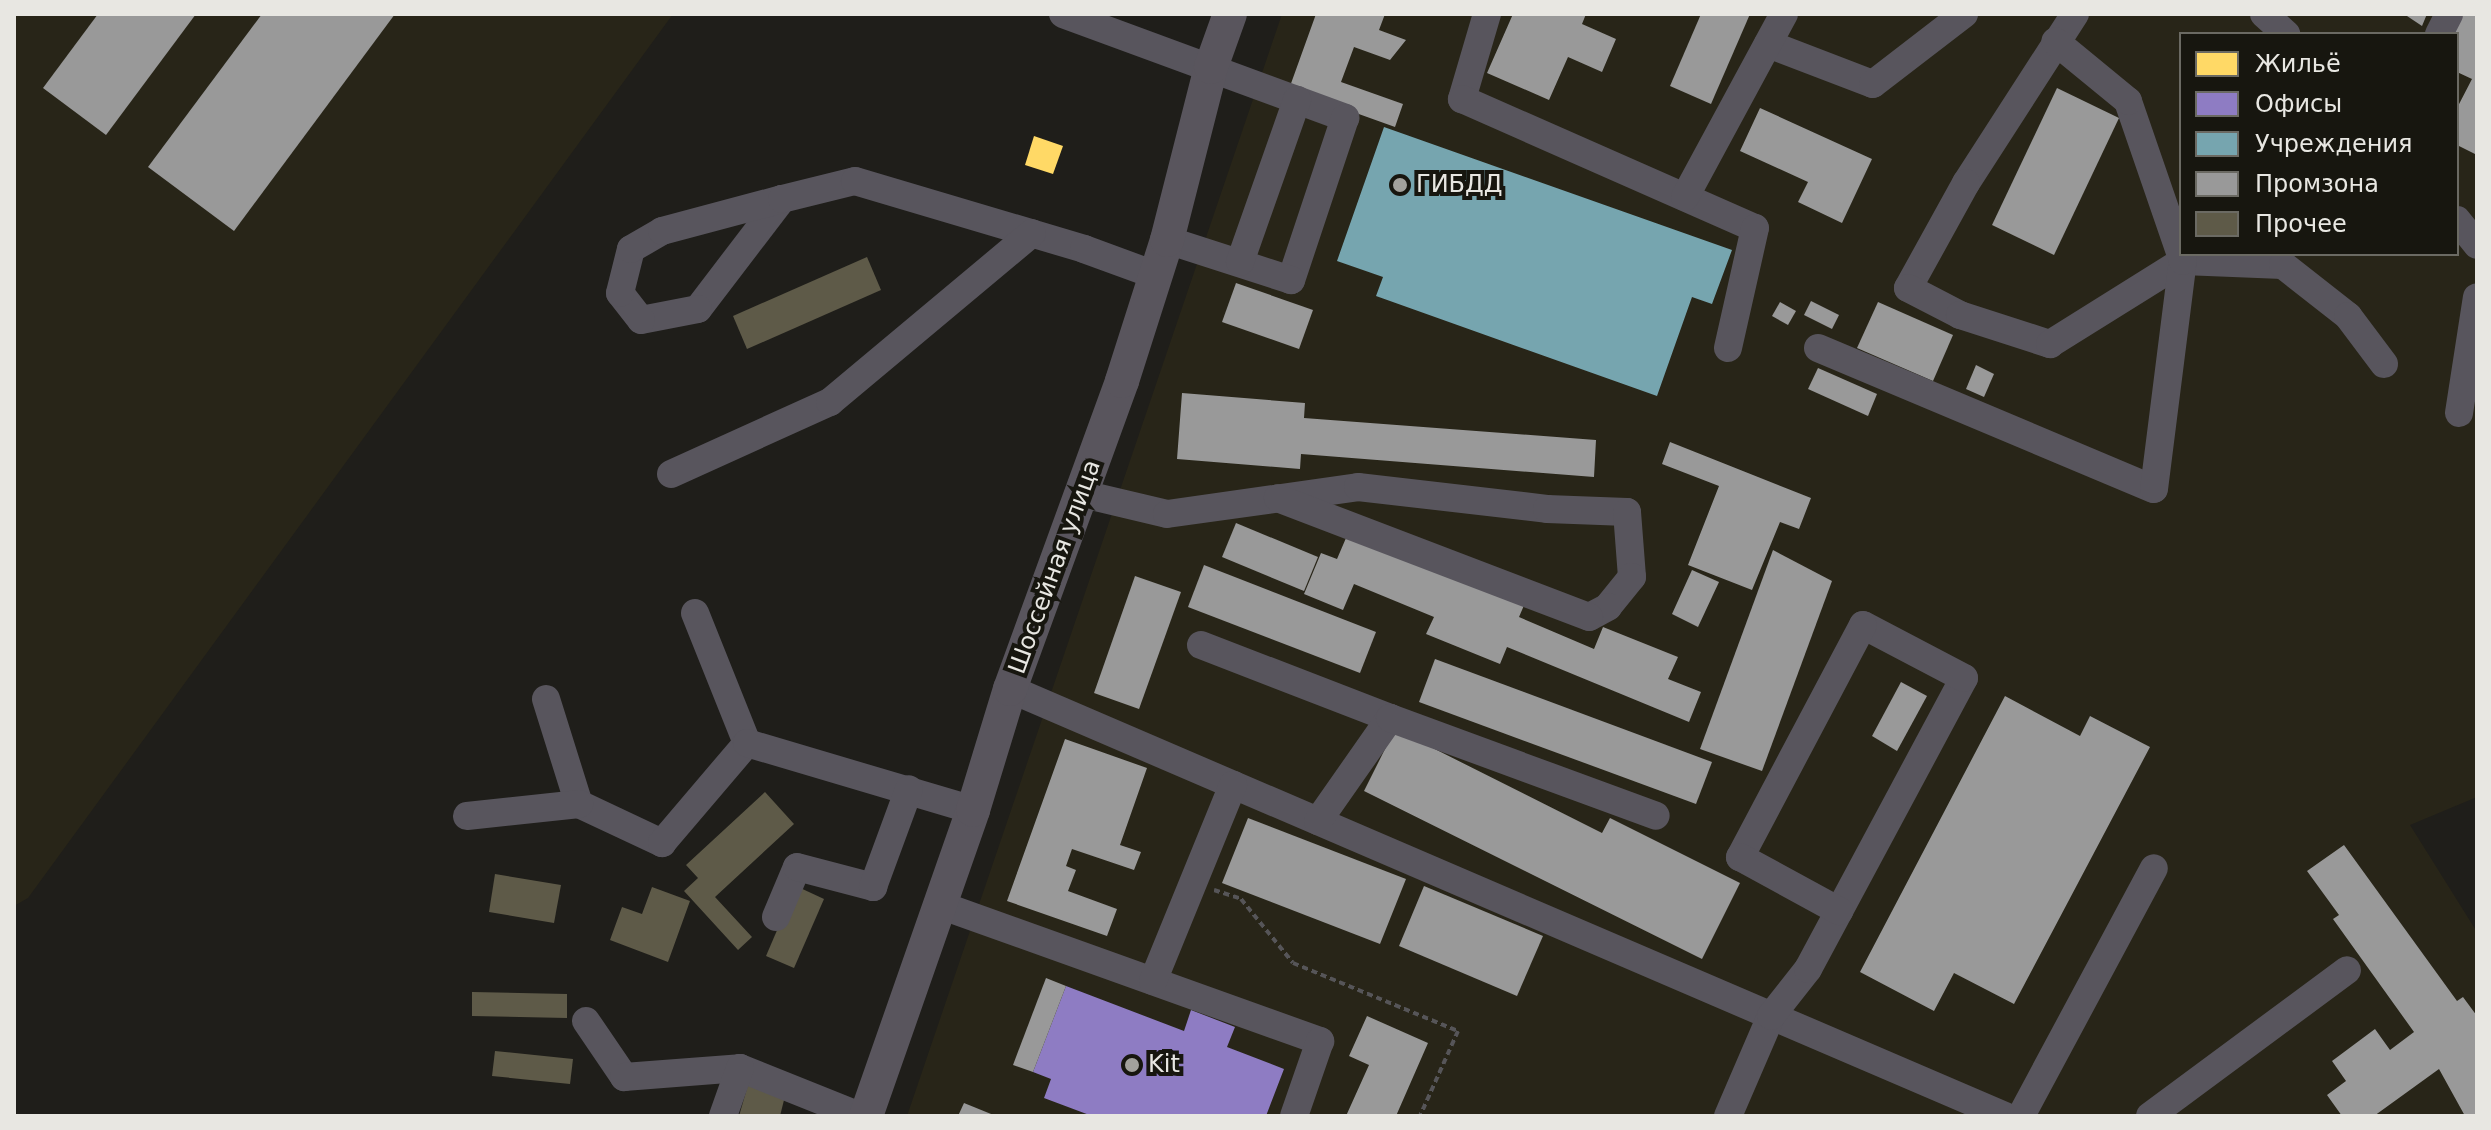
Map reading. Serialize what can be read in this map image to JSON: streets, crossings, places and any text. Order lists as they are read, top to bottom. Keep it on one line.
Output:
{"streets":{"main road":["Шоссейная улица"]},"places":["ГИБДД","Kit"],"legend":["Жильё","Офисы","Учреждения","Промзона","Прочее"]}
